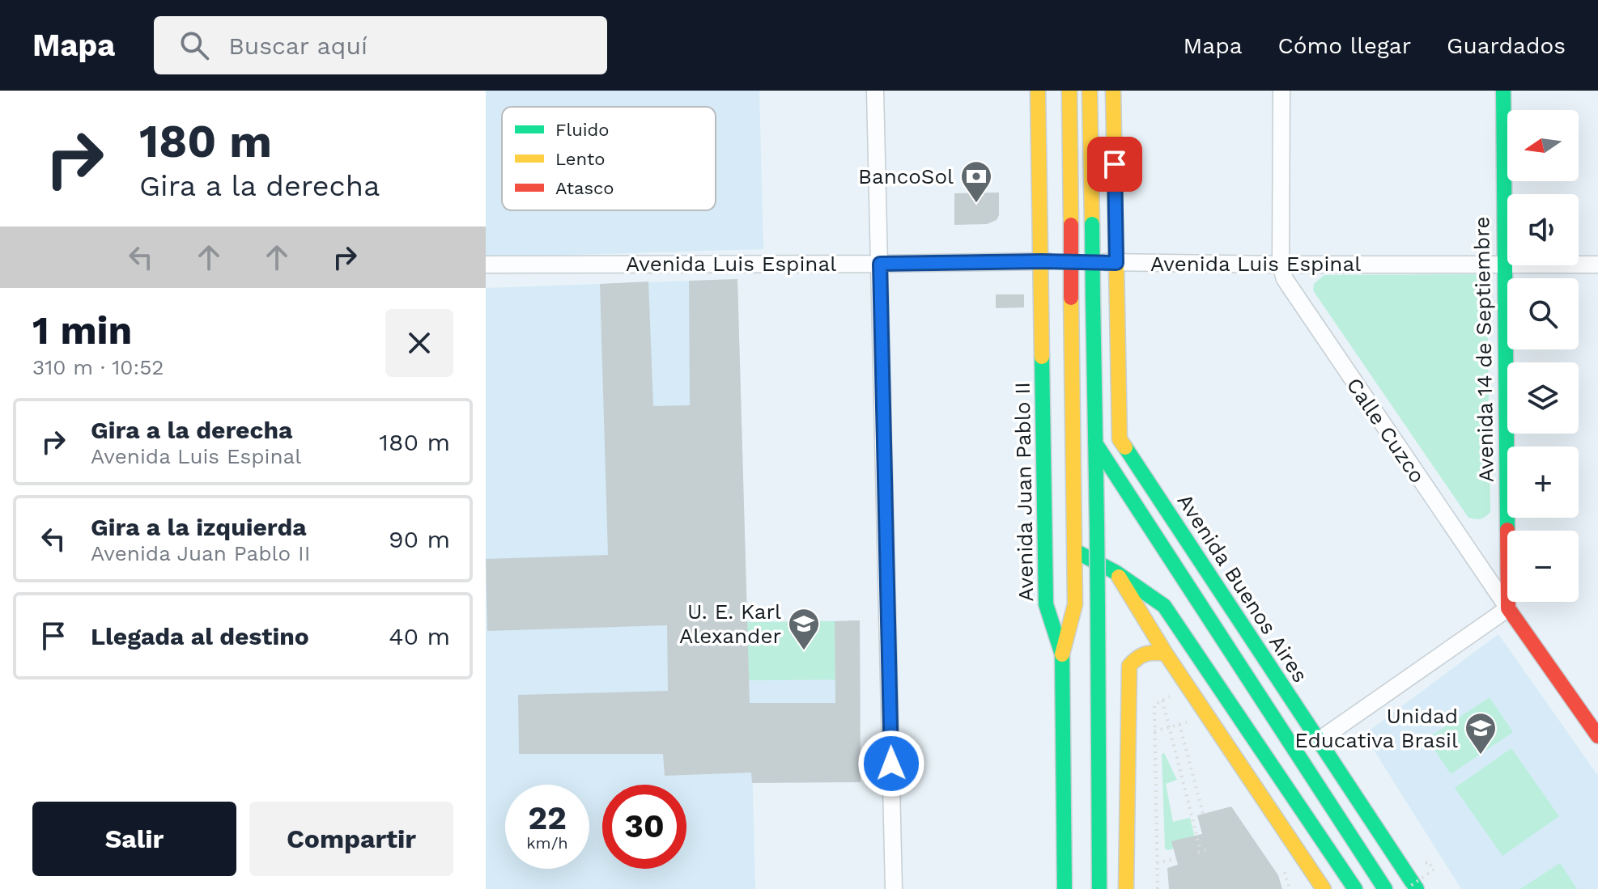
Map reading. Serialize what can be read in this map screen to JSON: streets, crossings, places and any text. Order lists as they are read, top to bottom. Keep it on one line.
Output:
{"streets":{"main road":["Avenida 14 de Septiembre","Calle Cuzco","Avenida Juan Pablo II","Avenida Buenos Aires"],"street":["Avenida Luis Espinal"]},"crossings":[["Avenida Luis Espinal","Avenida 14 de Septiembre"],["Avenida Luis Espinal","Calle Cuzco"],["Avenida Luis Espinal","Avenida Juan Pablo II"],["Avenida Luis Espinal","Avenida Buenos Aires"],["Avenida 14 de Septiembre","Calle Cuzco"]],"places":{"bank":["BancoSol"],"school or university":["U. E. Karl Alexander","Unidad Educativa Brasil"]},"legend":["Fluido","Lento","Atasco"],"north":"left","page":{"header":"Mapa","search":"Buscar aquí","nav":["Mapa","Cómo llegar","Guardados"],"turn":["180 m","Gira a la derecha"],"map_buttons":["+","−"],"heading":["1 min","310 m · 10:52"],"list":[{"name":"Gira a la derecha","note":"Avenida Luis Espinal","value":"180 m"},{"name":"Gira a la izquierda","note":"Avenida Juan Pablo II","value":"90 m"},{"name":"Llegada al destino","value":"40 m"}],"speed":"22 km/h","limit":"30","buttons":["Salir","Compartir"]}}
